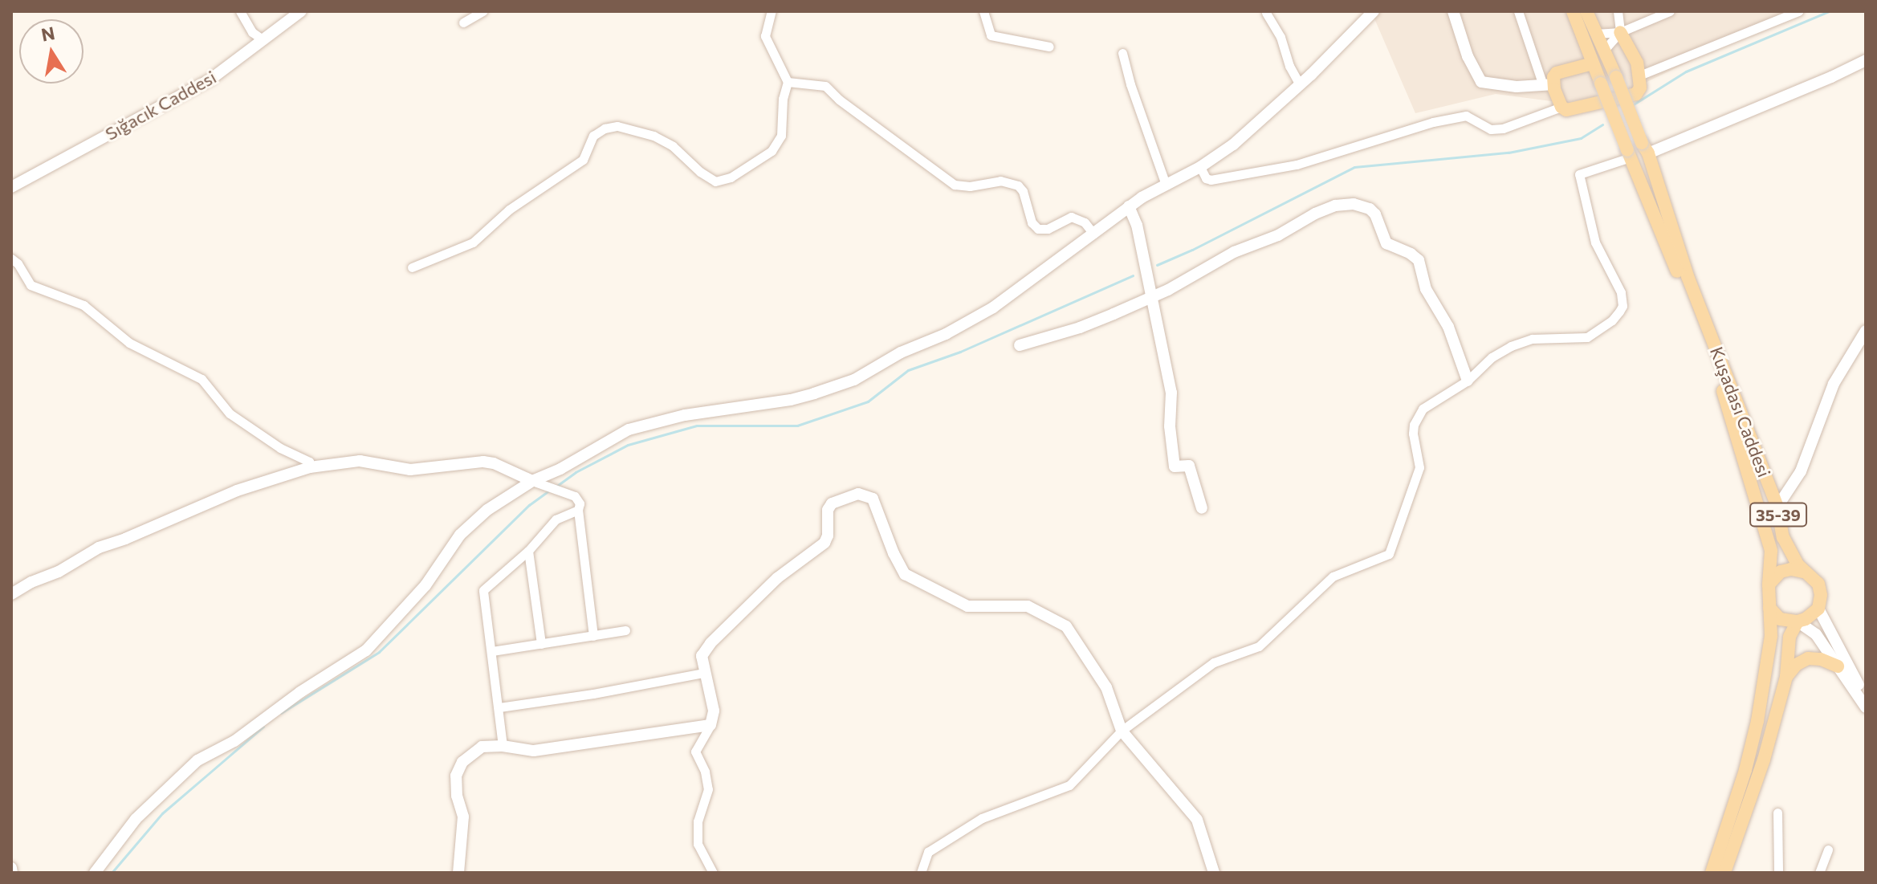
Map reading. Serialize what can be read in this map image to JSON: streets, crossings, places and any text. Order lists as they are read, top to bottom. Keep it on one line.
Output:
{"streets":{"main road":["Kuşadası Caddesi","35-39"],"street":["Sığacık Caddesi"]},"north":"top"}
